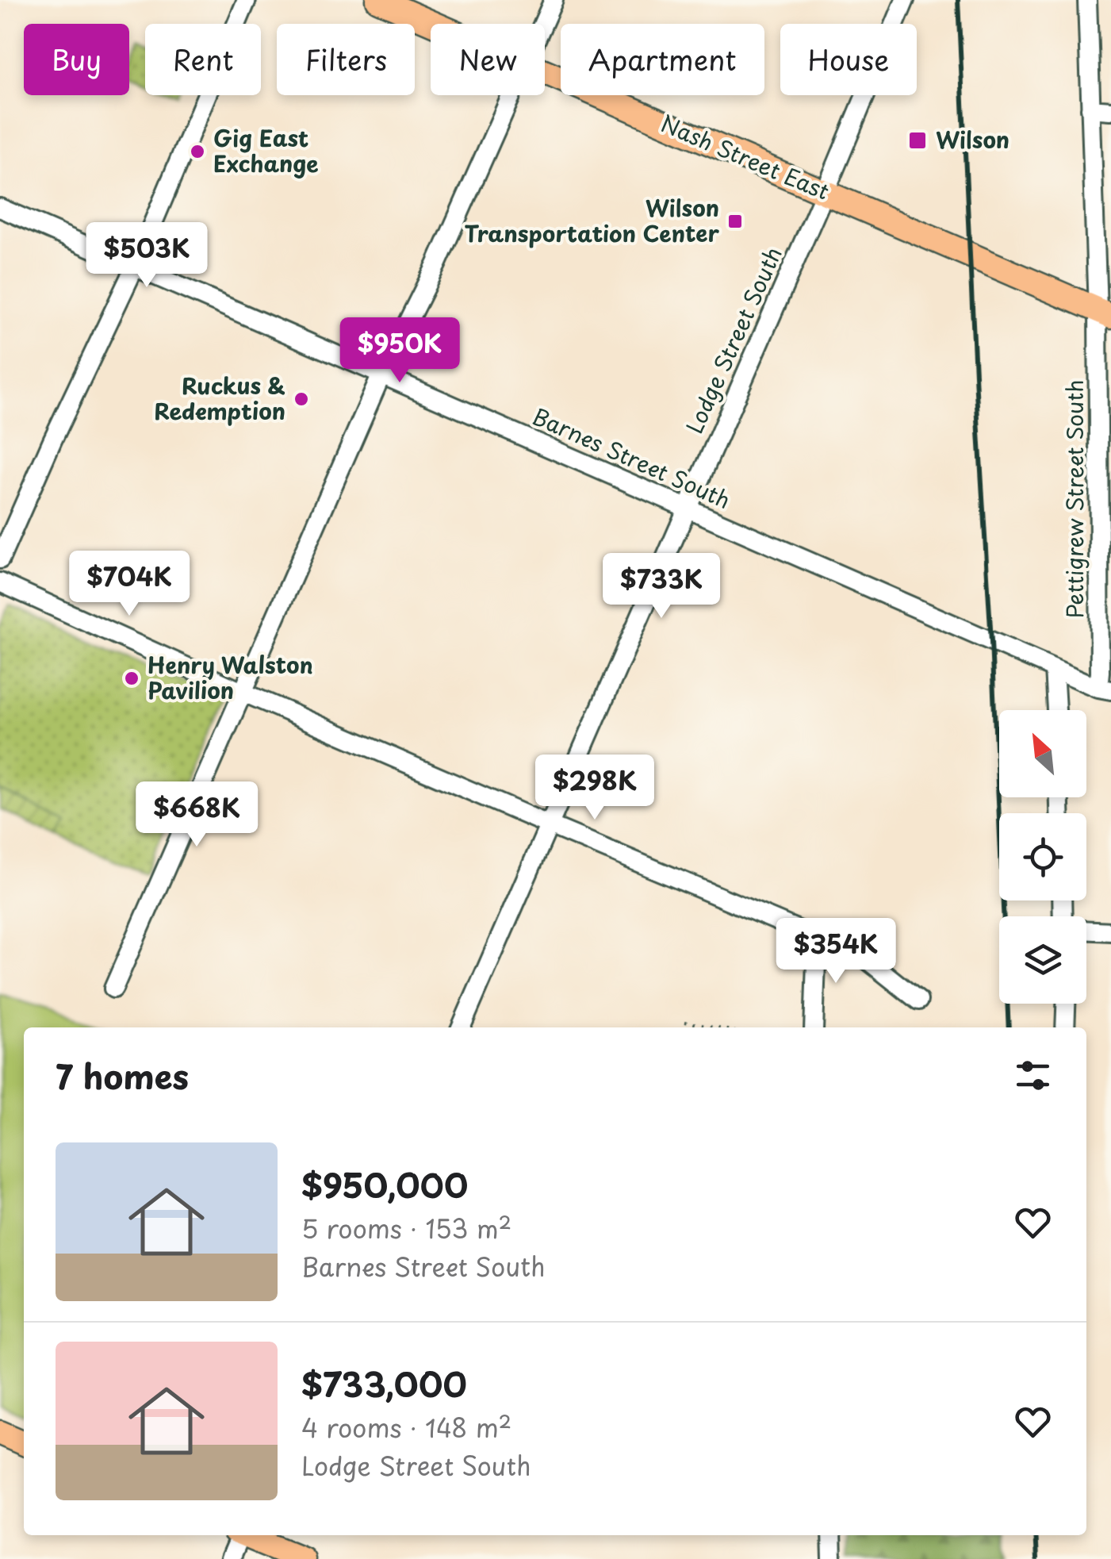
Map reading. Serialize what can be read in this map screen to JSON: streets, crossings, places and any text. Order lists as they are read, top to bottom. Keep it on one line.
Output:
{"streets":{"main road":["Nash Street East"],"street":["Lodge Street South","Barnes Street South","Pettigrew Street South"]},"crossings":[["Nash Street East","Lodge Street South"],["Nash Street East","Pettigrew Street South"],["Lodge Street South","Barnes Street South"],["Barnes Street South","Pettigrew Street South"]],"places":{"transit":["Wilson","Wilson Transportation Center"],"other":["Gig East Exchange","Ruckus & Redemption","Henry Walston Pavilion"]},"north":"top left","page":{"chip":["Buy","Rent","Filters","New","Apartment","House"],"price":["$503K","$950K","$704K","$733K","$298K","$668K","$354K"],"heading":"7 homes","list":[{"name":"$950,000","note":"5 rooms · 153 m² · Barnes Street South"},{"name":"$733,000","note":"4 rooms · 148 m² · Lodge Street South"}]}}
